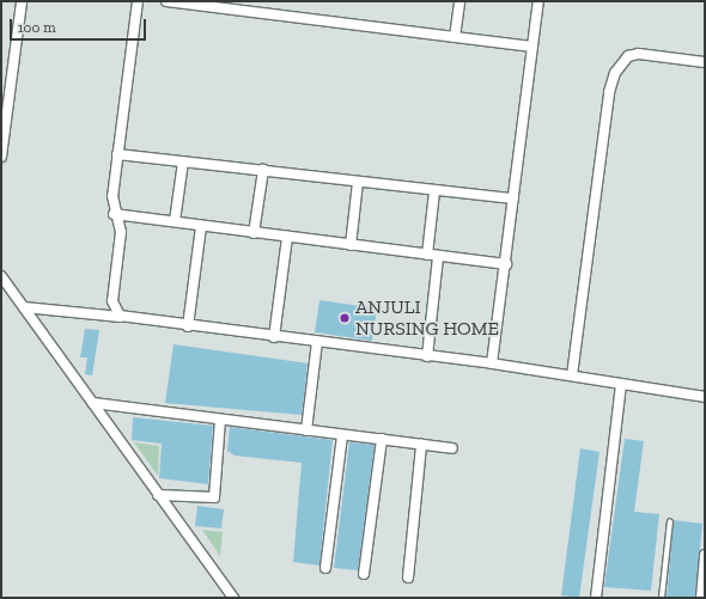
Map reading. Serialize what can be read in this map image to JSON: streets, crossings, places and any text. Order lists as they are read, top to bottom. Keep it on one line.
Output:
{"places":["ANJULI NURSING HOME"],"scale_bar":"100 m"}
